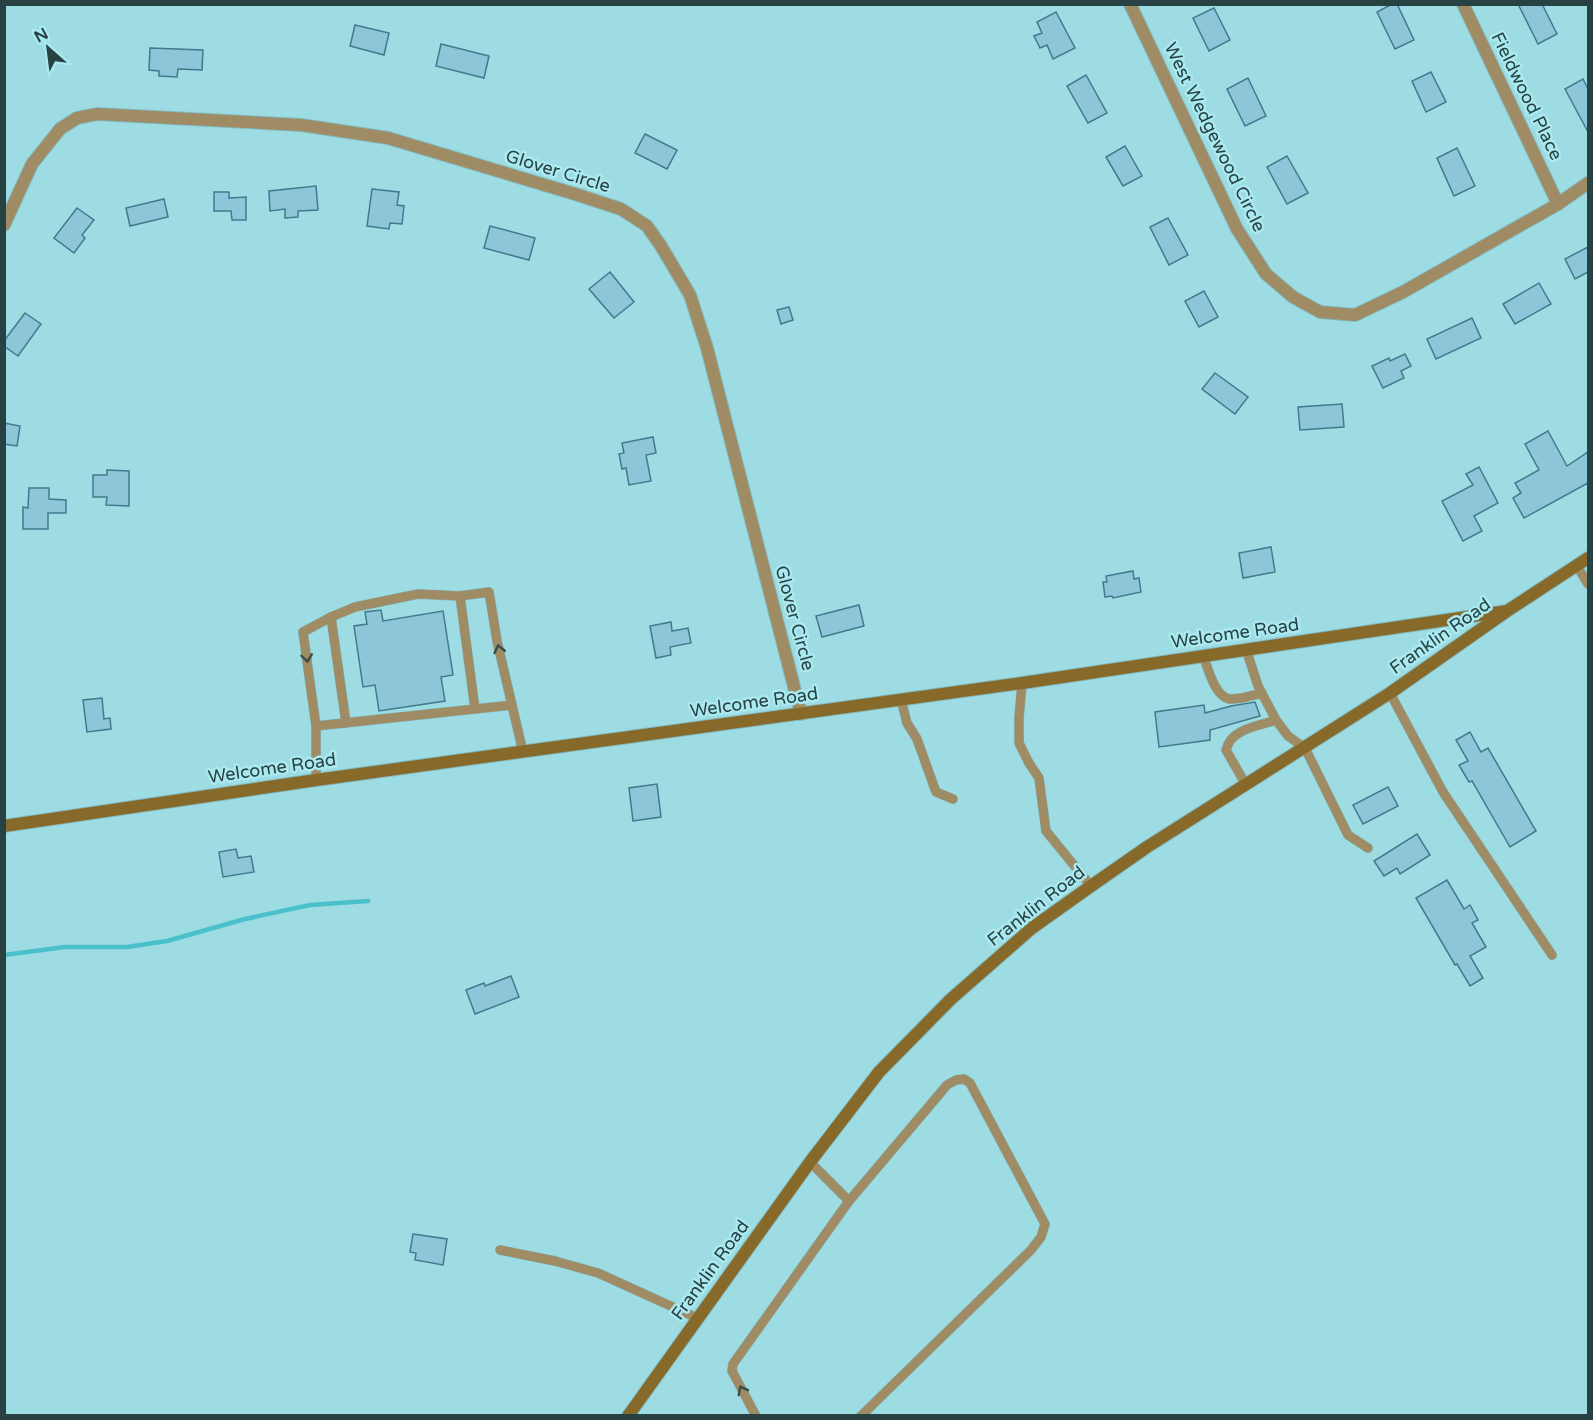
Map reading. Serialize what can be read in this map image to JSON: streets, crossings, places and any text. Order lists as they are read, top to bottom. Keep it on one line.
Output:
{"streets":{"street":["Fieldwood Place","West Wedgewood Circle","Glover Circle","Welcome Road","Franklin Road"]},"crossings":[["Fieldwood Place","West Wedgewood Circle"],["Glover Circle","Welcome Road"],["Welcome Road","Franklin Road"]],"north":"top left"}
